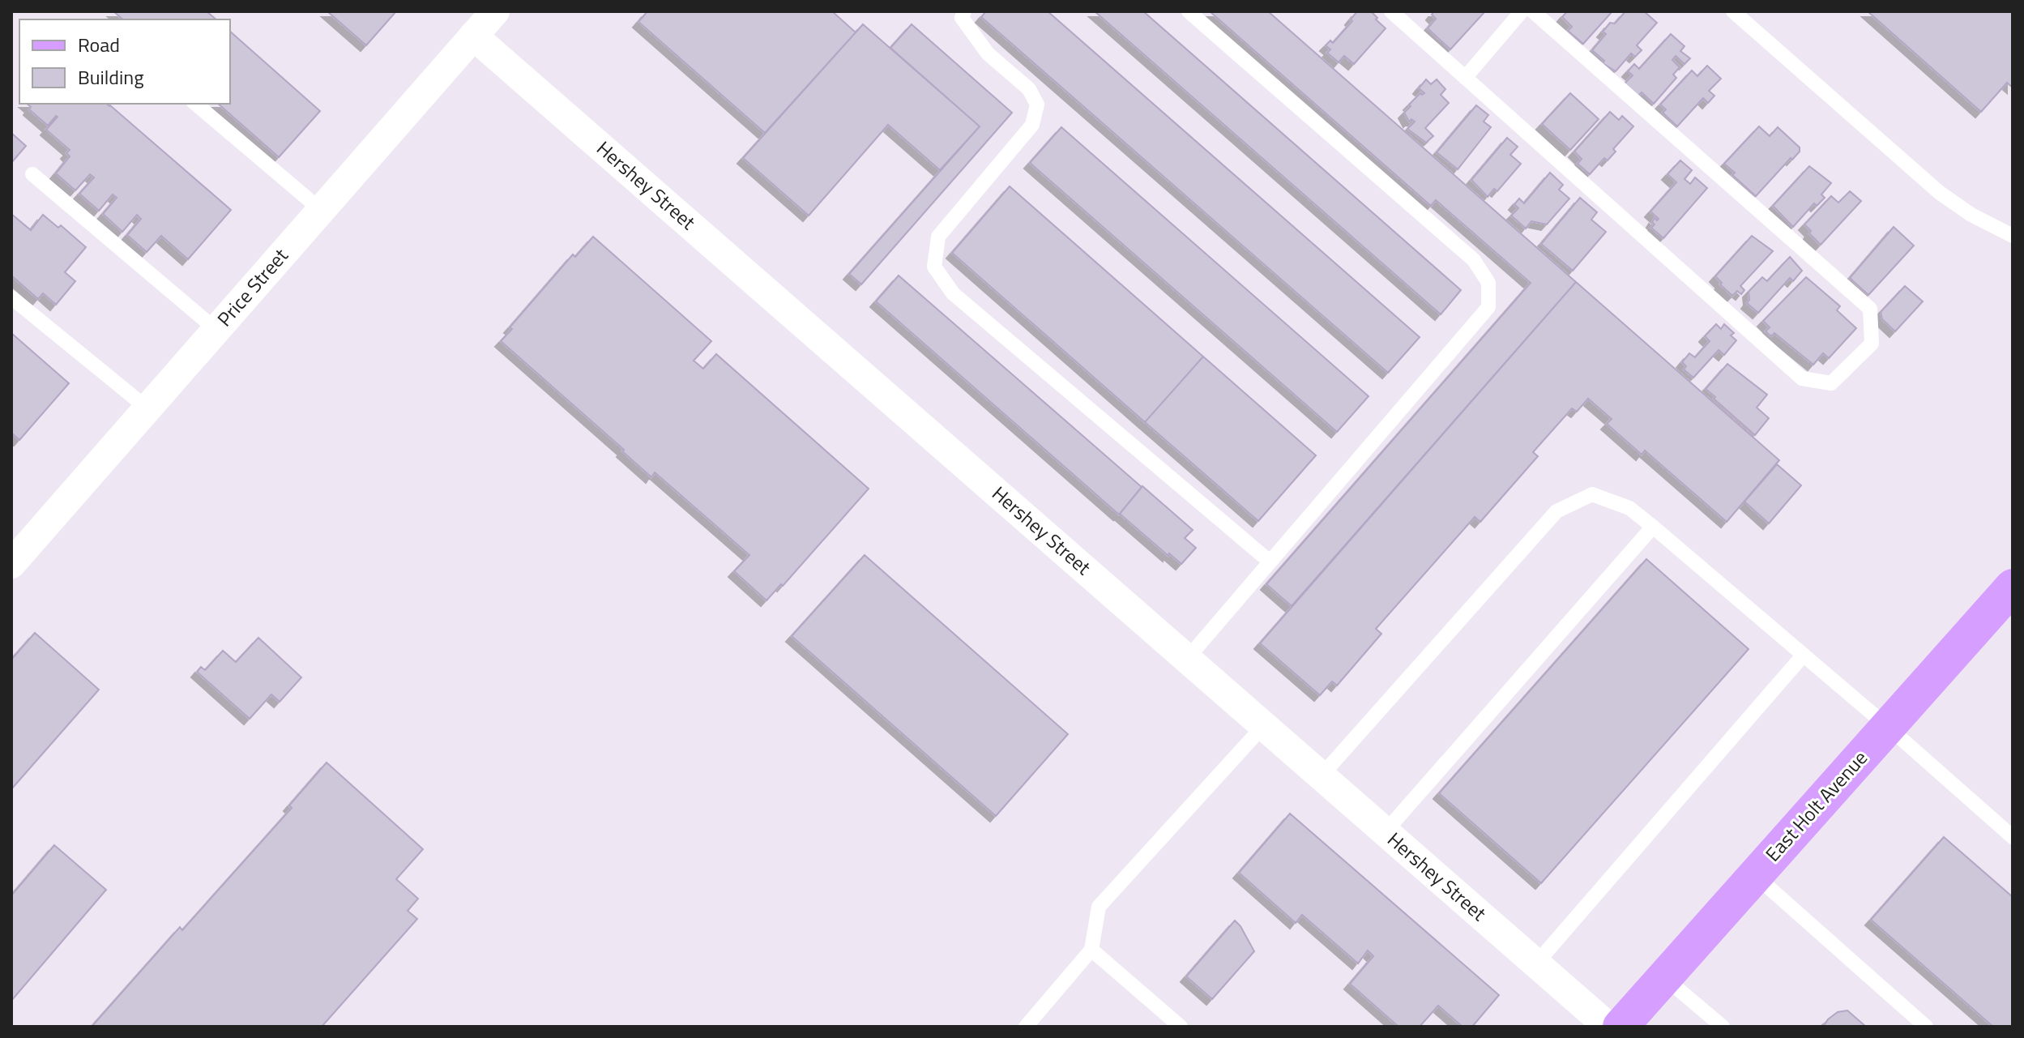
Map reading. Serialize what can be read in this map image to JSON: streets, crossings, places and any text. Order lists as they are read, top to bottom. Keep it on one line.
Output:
{"streets":{"main road":["East Holt Avenue"],"street":["Hershey Street","Price Street"]},"crossings":[["Hershey Street","Price Street"]],"legend":["Road","Building"]}
